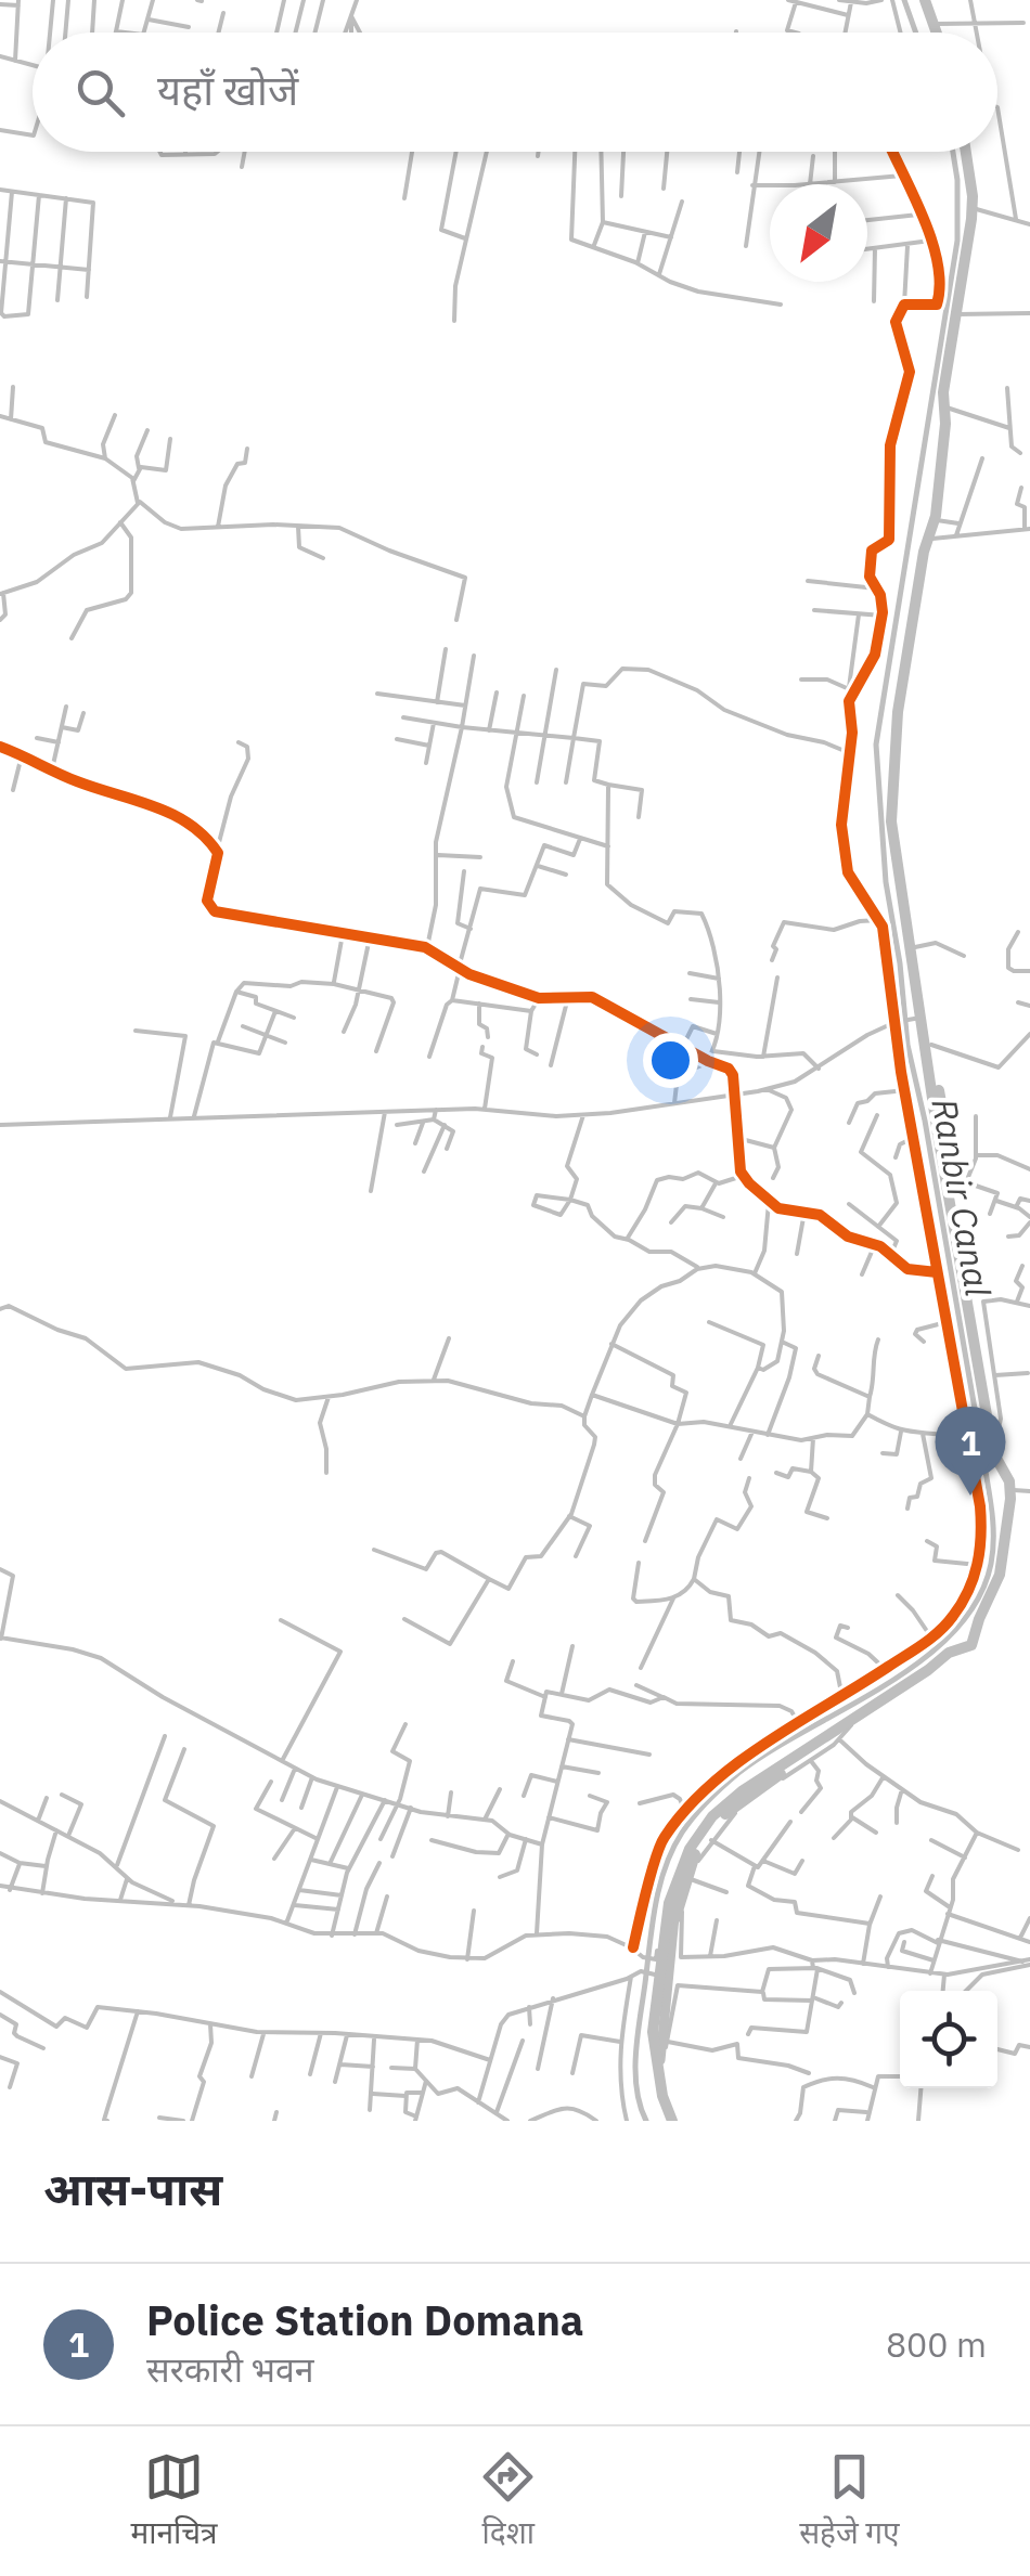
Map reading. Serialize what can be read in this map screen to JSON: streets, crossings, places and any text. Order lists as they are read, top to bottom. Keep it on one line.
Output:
{"water":["Ranbir Canal"],"north":"bottom left","page":{"search":"यहाँ खोजें","pins":"1","heading":"आस-पास","list":[{"mark":"1","name":"Police Station Domana","note":"सरकारी भवन","value":"800 m"}],"nav":["मानचित्र","दिशा","सहेजे गए"]}}
